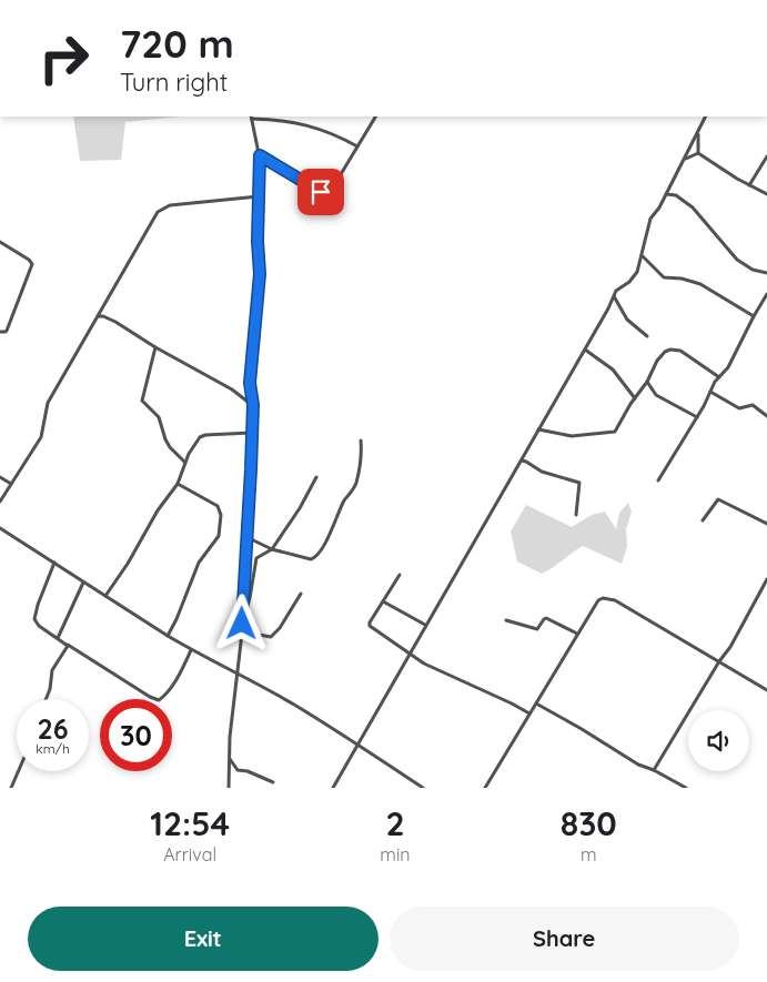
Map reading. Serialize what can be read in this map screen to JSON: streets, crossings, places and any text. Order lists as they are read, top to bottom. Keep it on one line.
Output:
{"page":{"turn":["720 m","Turn right"],"speed":"26 km/h","limit":"30","eta":["12:54","Arrival","2","min","830","m"],"buttons":["Exit","Share"]}}
